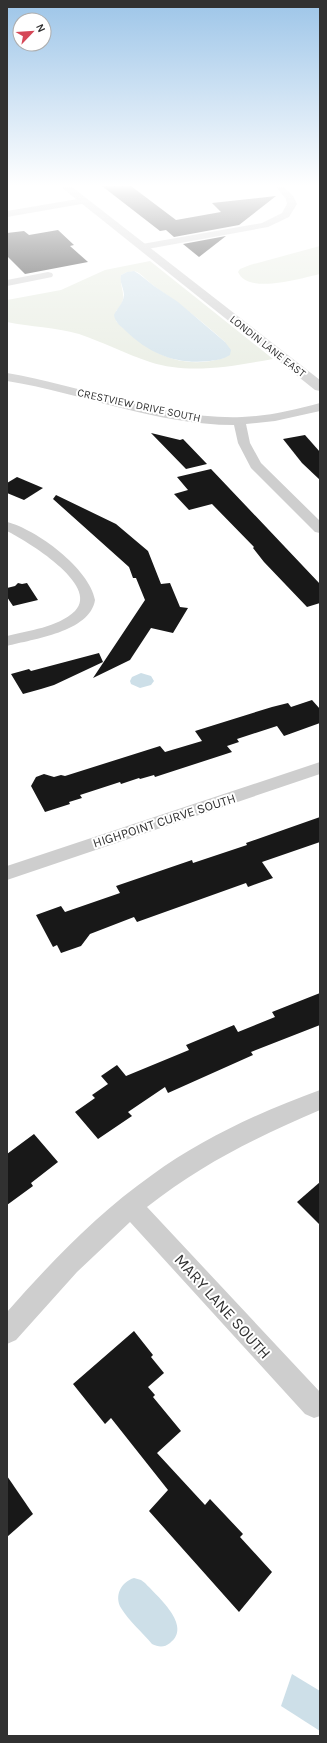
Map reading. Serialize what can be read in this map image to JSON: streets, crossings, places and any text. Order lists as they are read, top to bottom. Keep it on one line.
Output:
{"streets":{"street":["LONDIN LANE EAST","CRESTVIEW DRIVE SOUTH","HIGHPOINT CURVE SOUTH","MARY LANE SOUTH"]},"north":"top right"}
